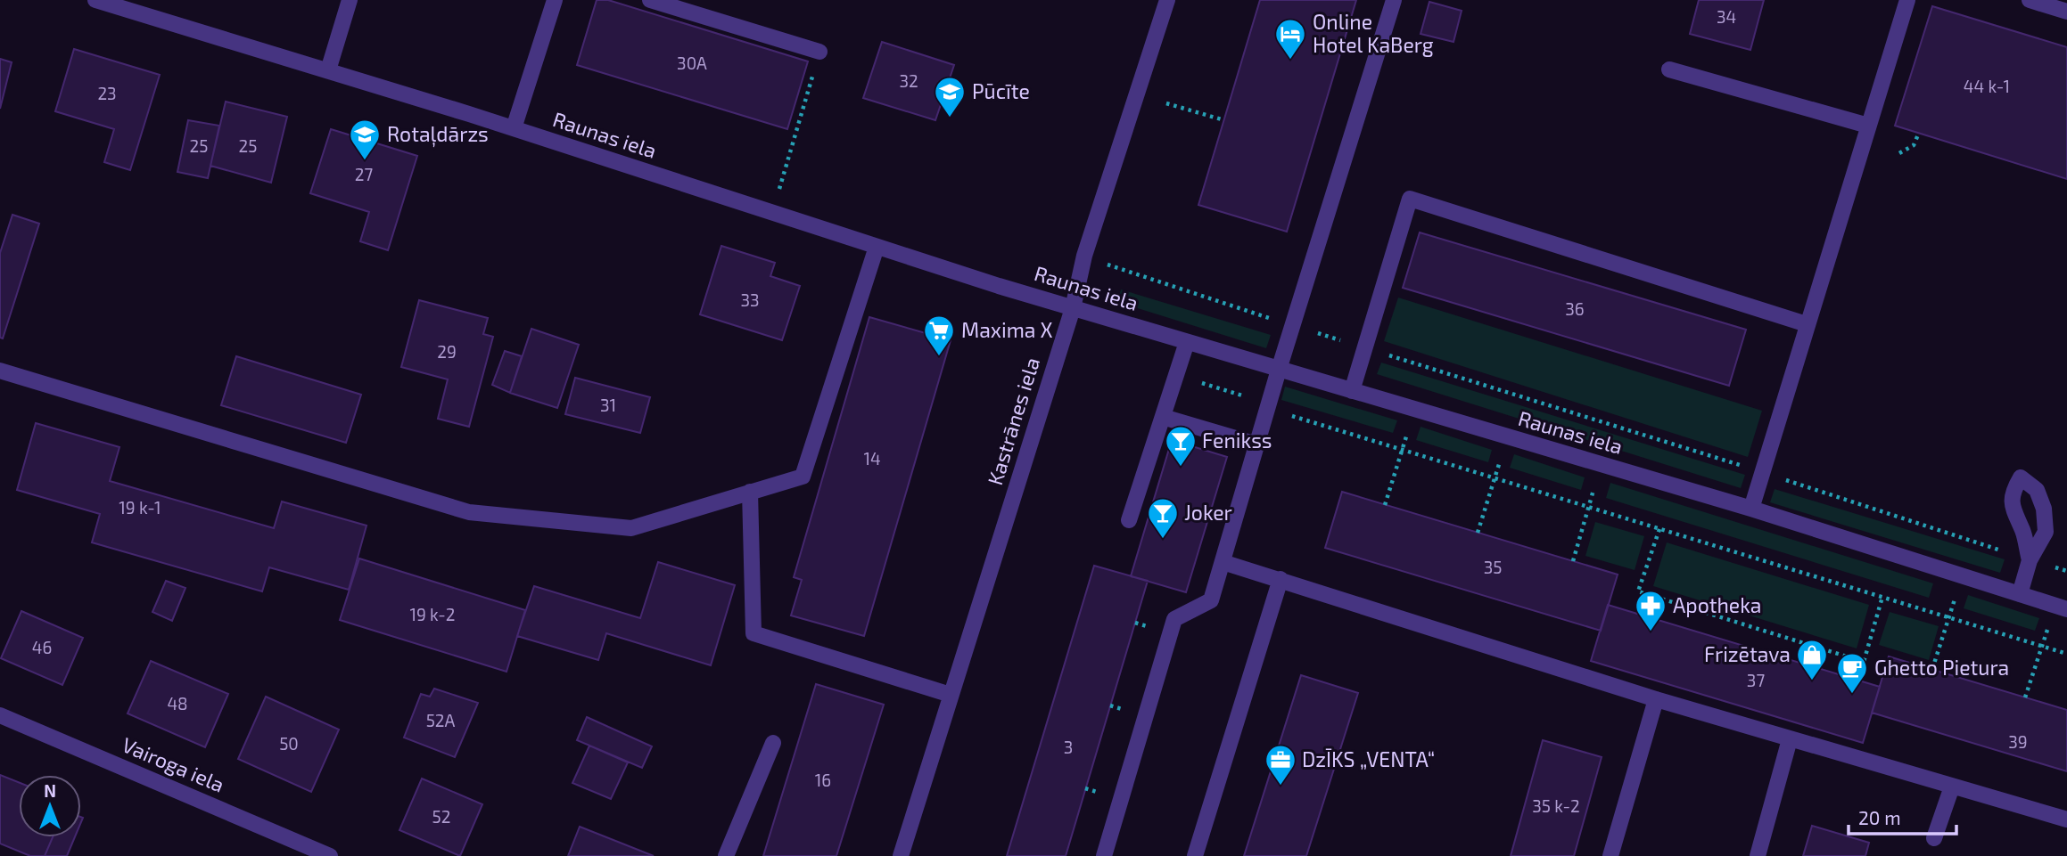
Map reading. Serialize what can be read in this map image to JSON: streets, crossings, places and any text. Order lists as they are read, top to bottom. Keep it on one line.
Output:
{"streets":{"street":["Raunas iela","Kastrānes iela","Vairoga iela"]},"crossings":[["Raunas iela","Kastrānes iela"]],"places":{"hotel":["Online Hotel KaBerg"],"school or university":["Pūcīte","Rotaļdārzs"],"supermarket":["Maxima X"],"bar":["Fenikss","Joker"],"pharmacy":["Apotheka"],"shop":["Frizētava"],"cafe":["Ghetto Pietura"],"office":["DzĪKS „VENTA“"]},"house_numbers":["34","30A","32","44 k-1","23","25","25","27","33","36","29","31","14","19 k-1","35","19 k-2","46","37","48","52A","39","50","3","16","35 k-2","52"],"scale_bar":"20 m","north":"top"}
